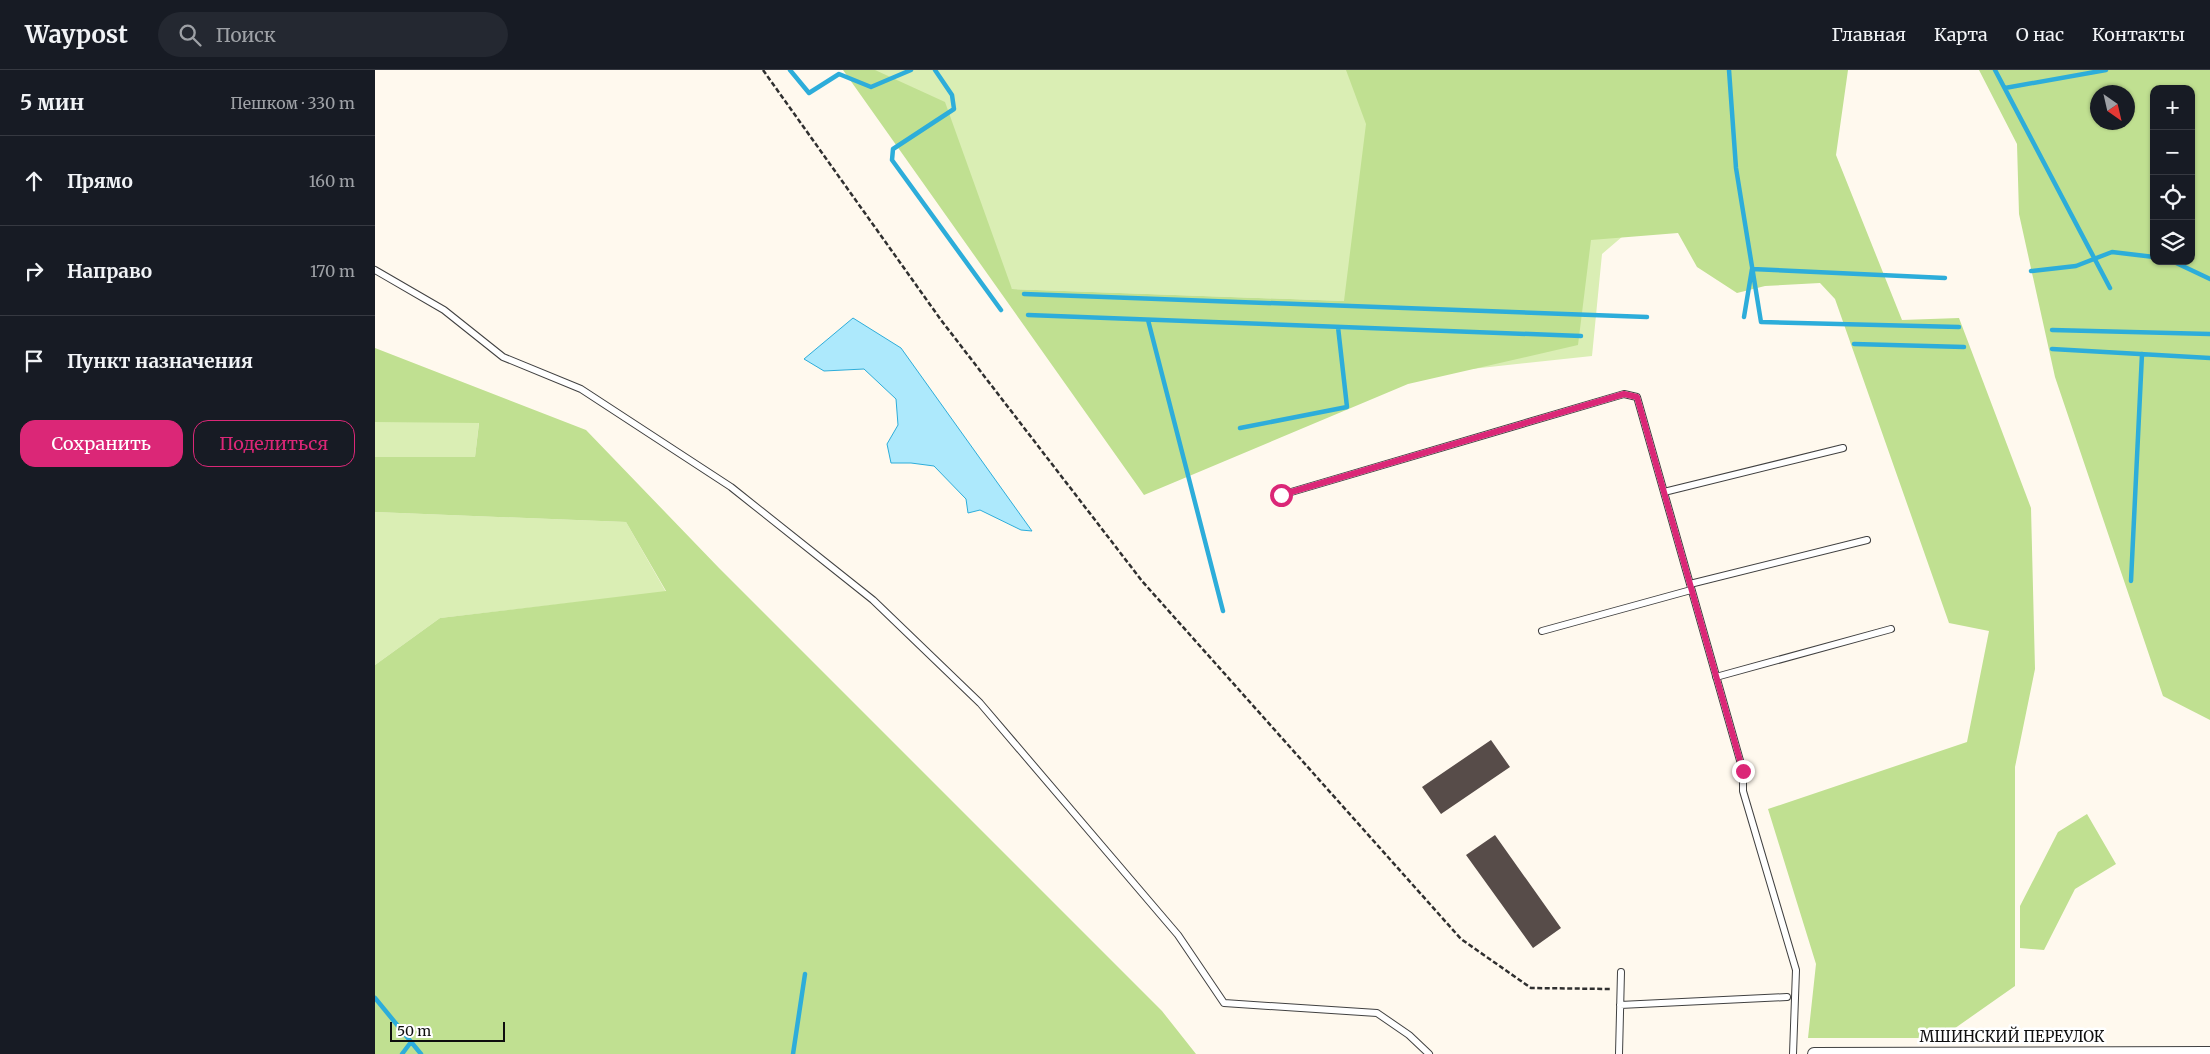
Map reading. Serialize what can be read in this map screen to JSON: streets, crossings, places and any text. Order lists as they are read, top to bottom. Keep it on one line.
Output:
{"streets":{"street":["МШИНСКИЙ ПЕРЕУЛОК"]},"scale_bar":"50 m","north":"bottom right","page":{"header":"Waypost","search":"Поиск","nav":["Главная","Карта","О нас","Контакты"],"heading":["5 мин","Пешком · 330 m"],"map_buttons":["+","−"],"list":[["Прямо","160 m"],["Направо","170 m"],"Пункт назначения"],"buttons":["Сохранить","Поделиться"],"scale":"50 m"}}
